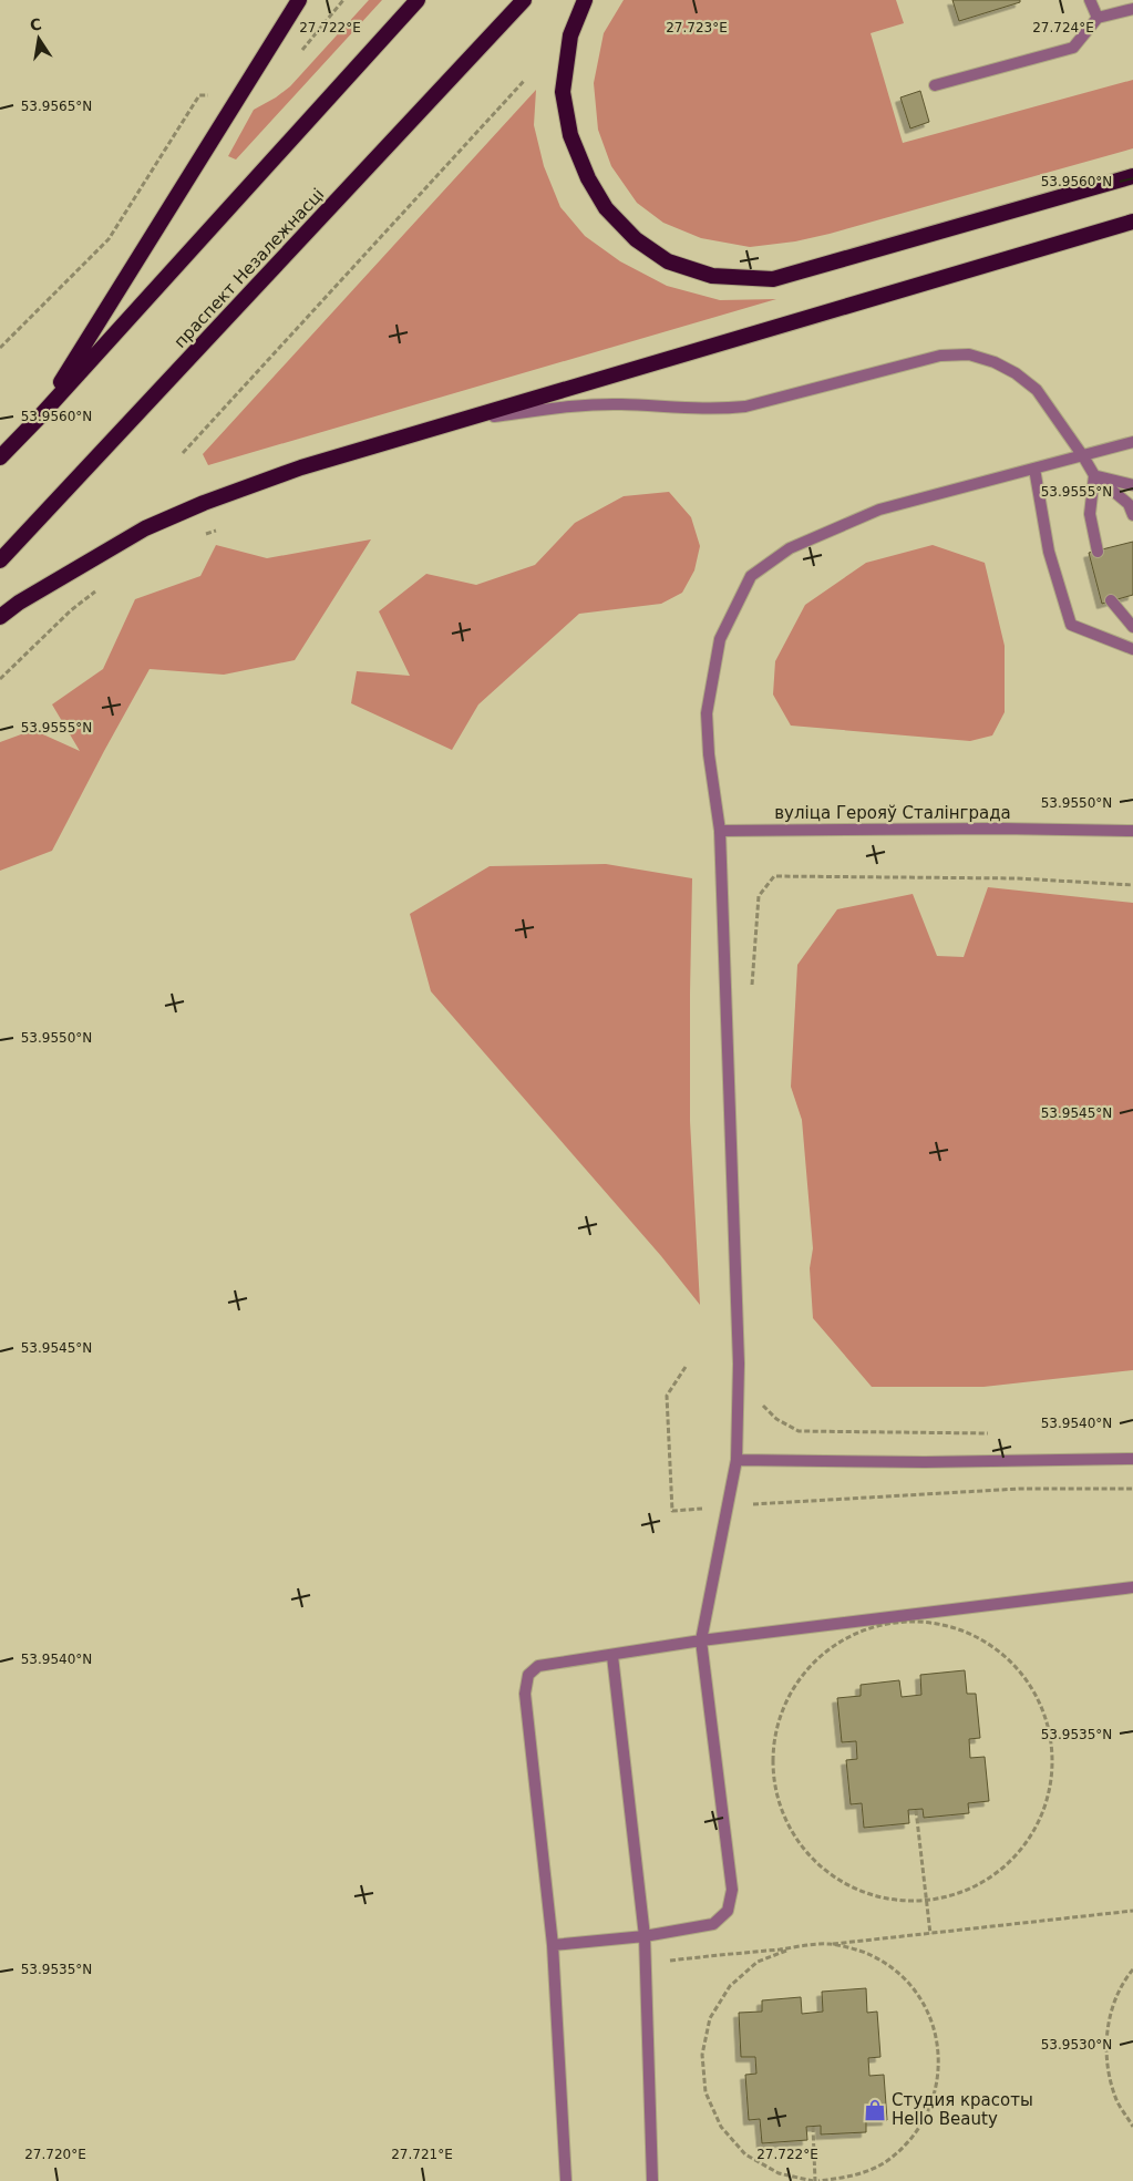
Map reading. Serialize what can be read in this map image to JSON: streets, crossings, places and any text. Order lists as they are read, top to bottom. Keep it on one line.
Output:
{"streets":{"highway":["праспект Незалежнасці"],"street":["вуліца Герояў Сталінграда"]},"places":{"shop":["Студия красоты Hello Beauty"]},"north":"top","coordinates":["27.722°E","27.723°E","27.724°E","53.9565°N","53.9560°N","53.9555°N","53.9550°N","53.9545°N","53.9540°N","53.9535°N","53.9530°N","27.720°E","27.721°E"]}
